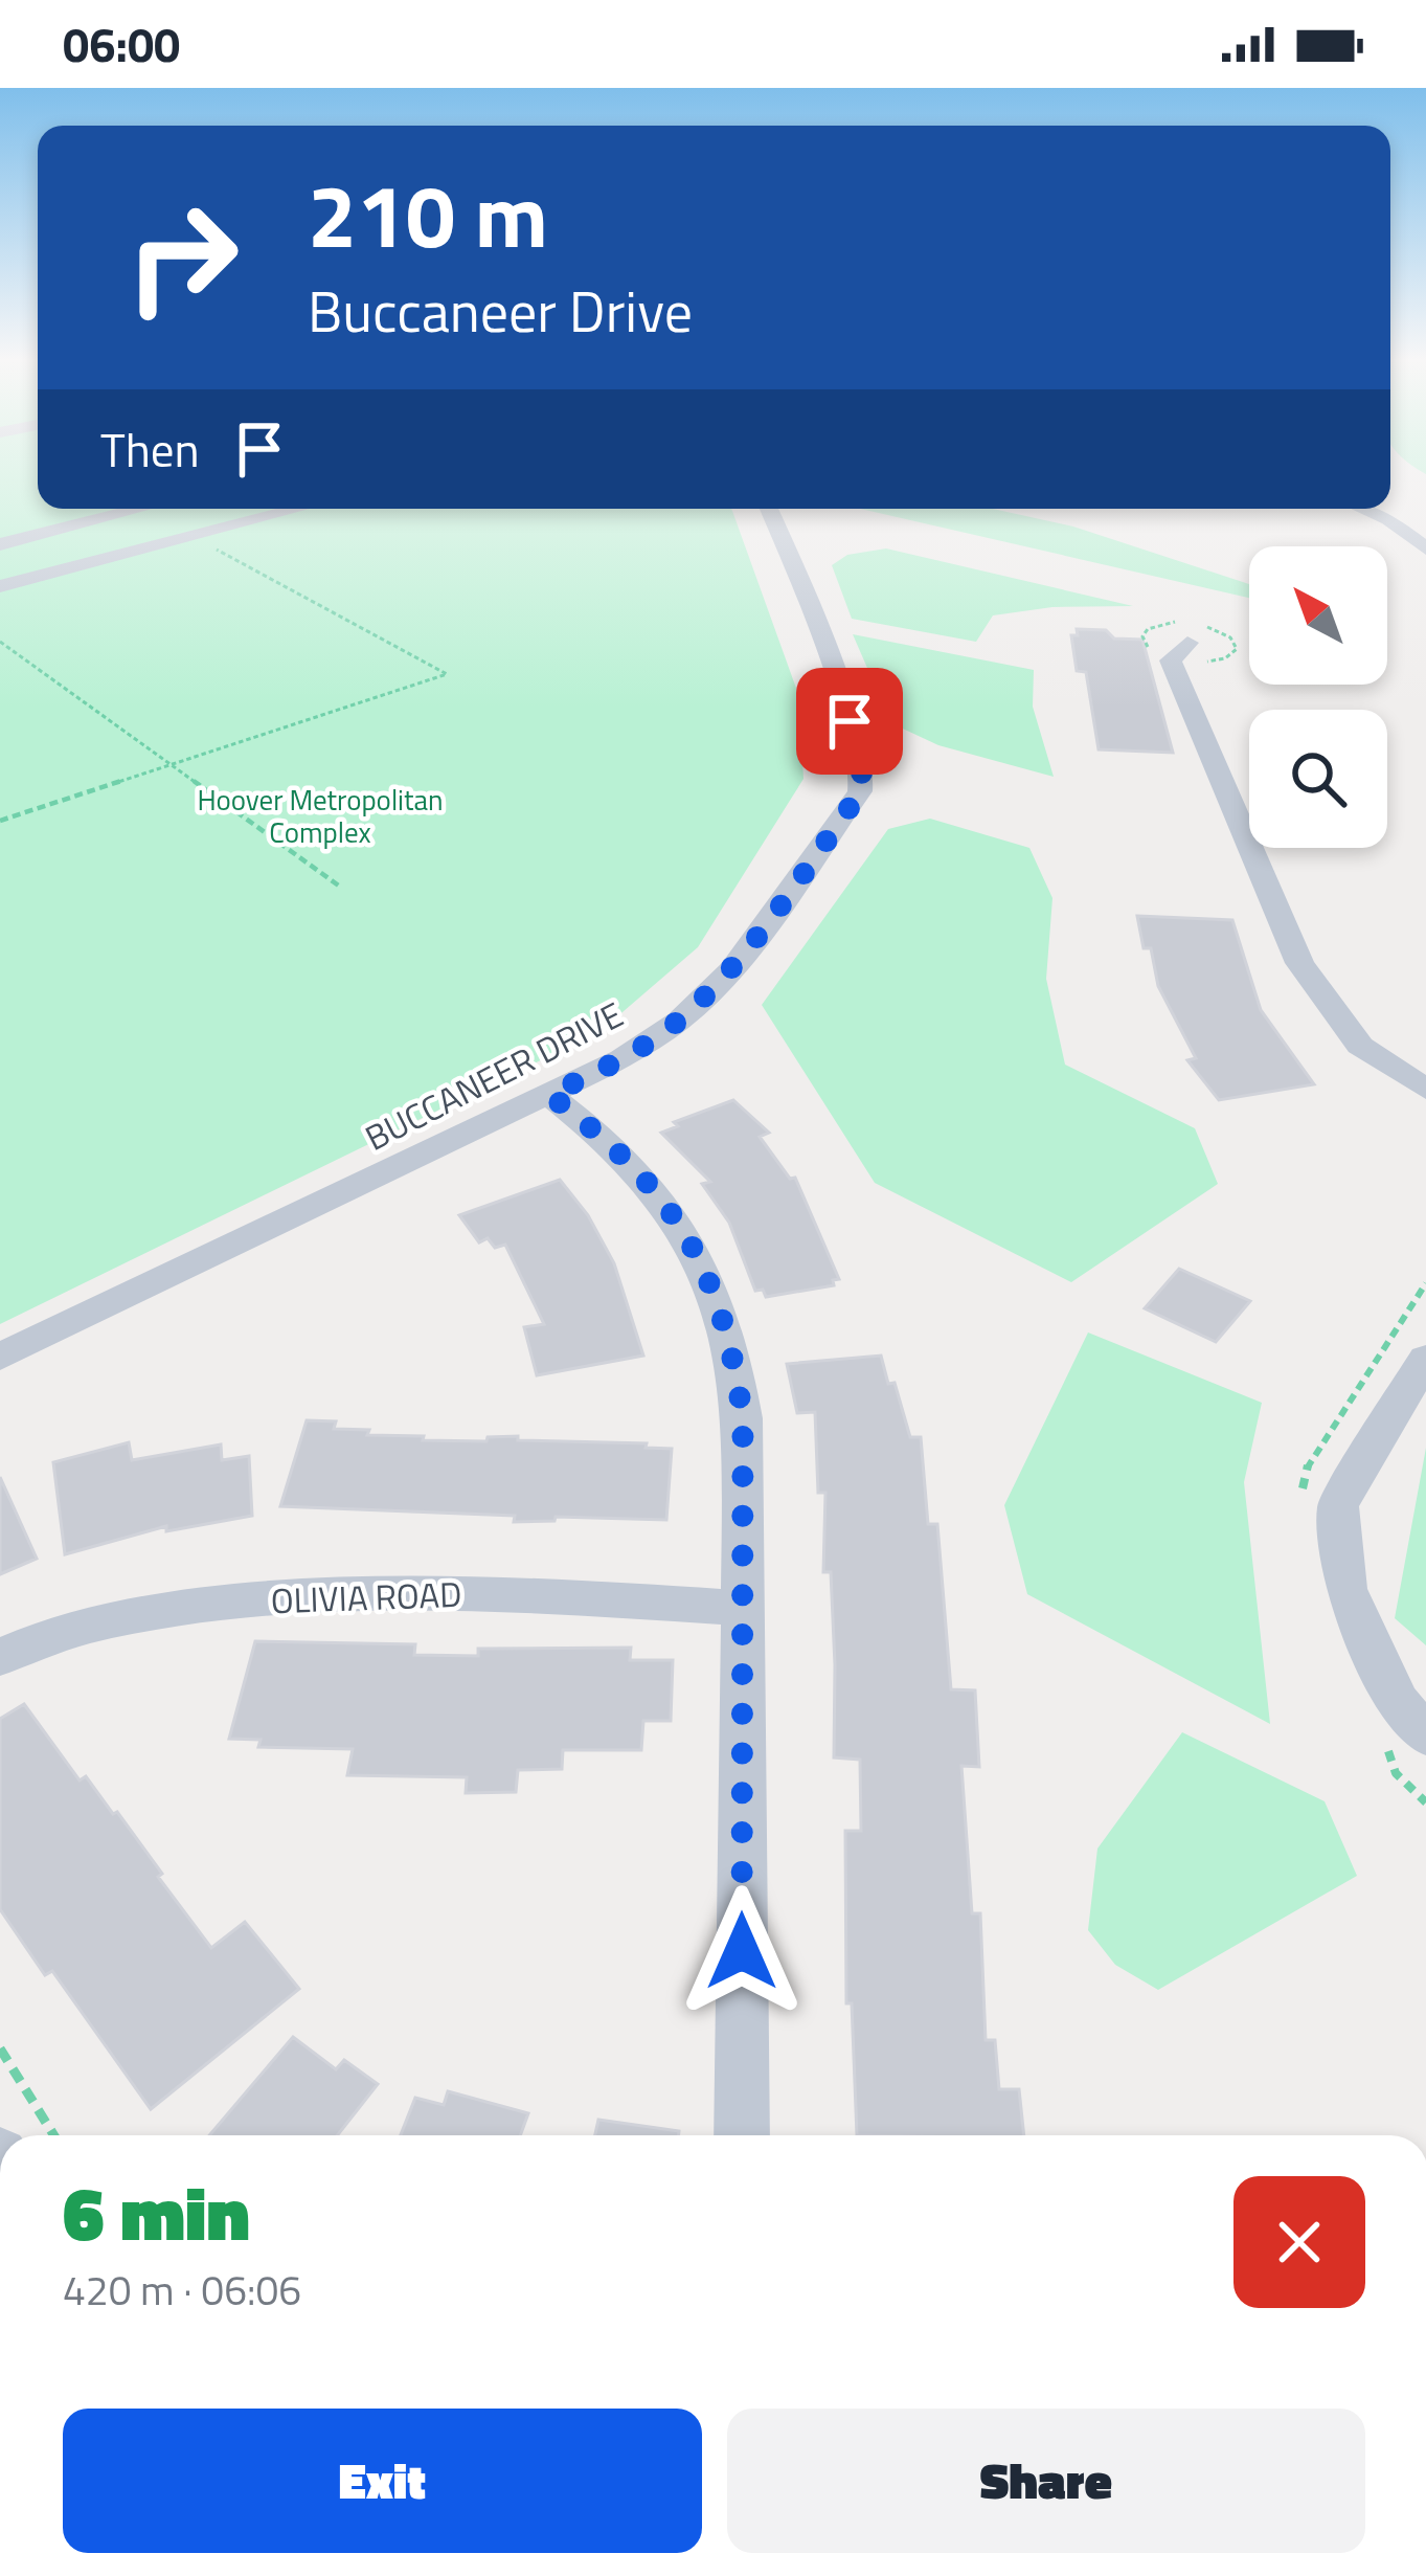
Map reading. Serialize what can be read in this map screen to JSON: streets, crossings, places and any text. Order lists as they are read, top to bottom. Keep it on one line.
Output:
{"streets":{"street":["BUCCANEER DRIVE","OLIVIA ROAD"]},"parks":["Hoover Metropolitan Complex"],"north":"top left","page":{"status":"06:00","turn":["210 m","Buccaneer Drive"],"then":"Then","heading":["6 min","420 m · 06:06"],"buttons":["Exit","Share"]}}
